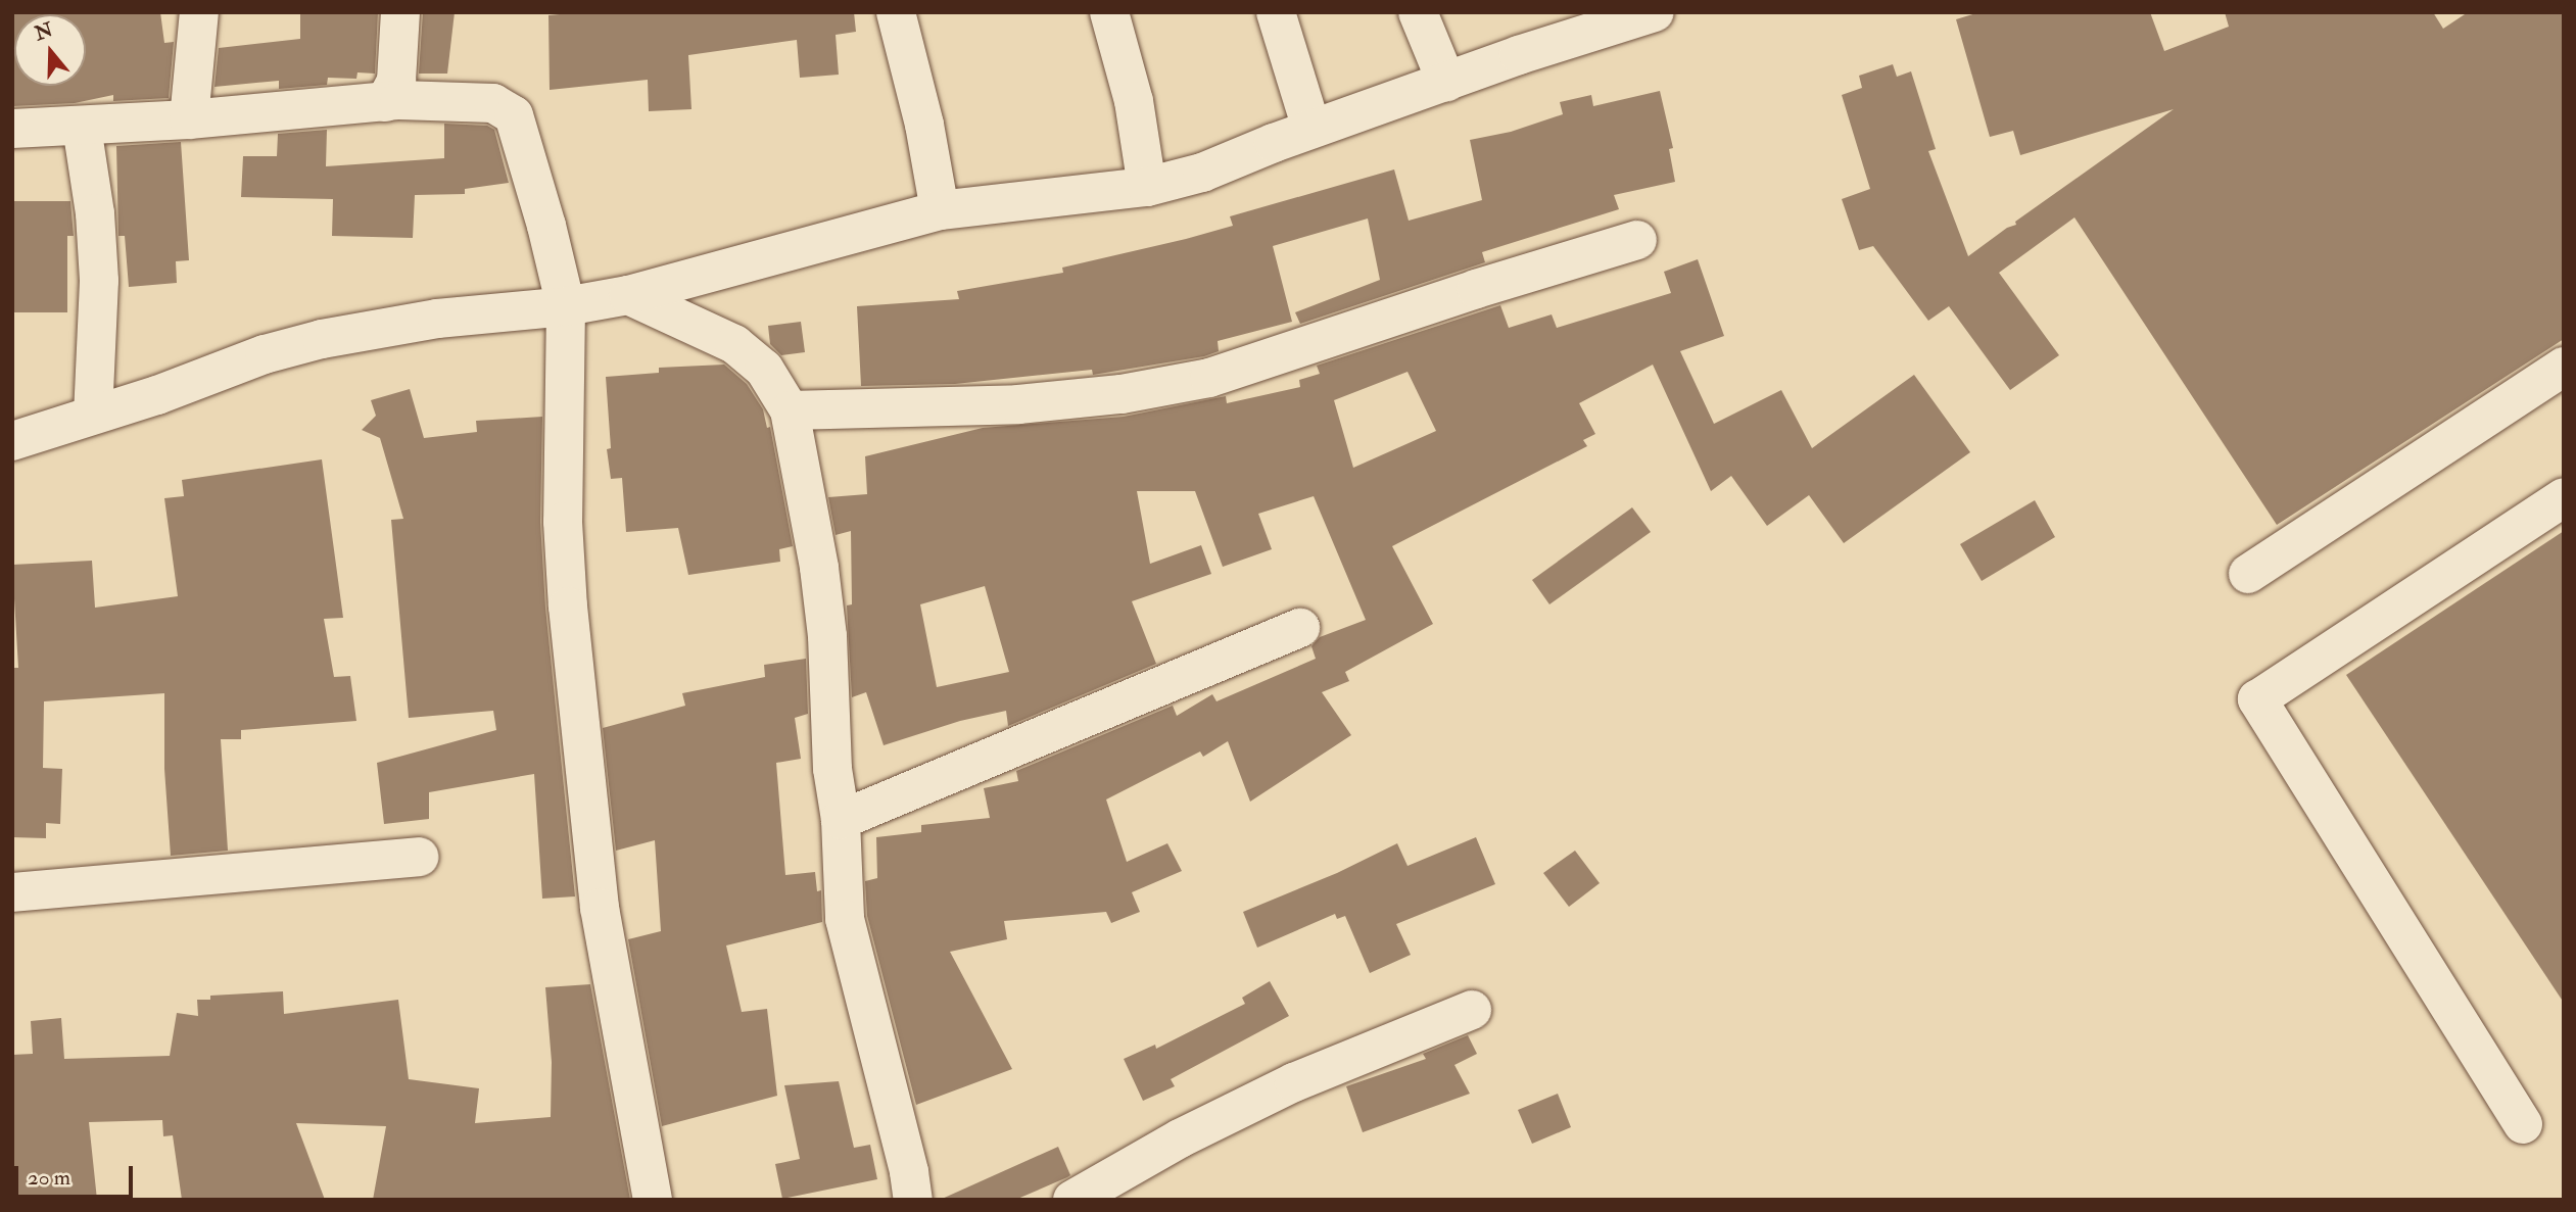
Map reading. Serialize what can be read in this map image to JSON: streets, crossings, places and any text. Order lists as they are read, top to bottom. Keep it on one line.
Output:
{"scale_bar":"20 m","north":"top"}
